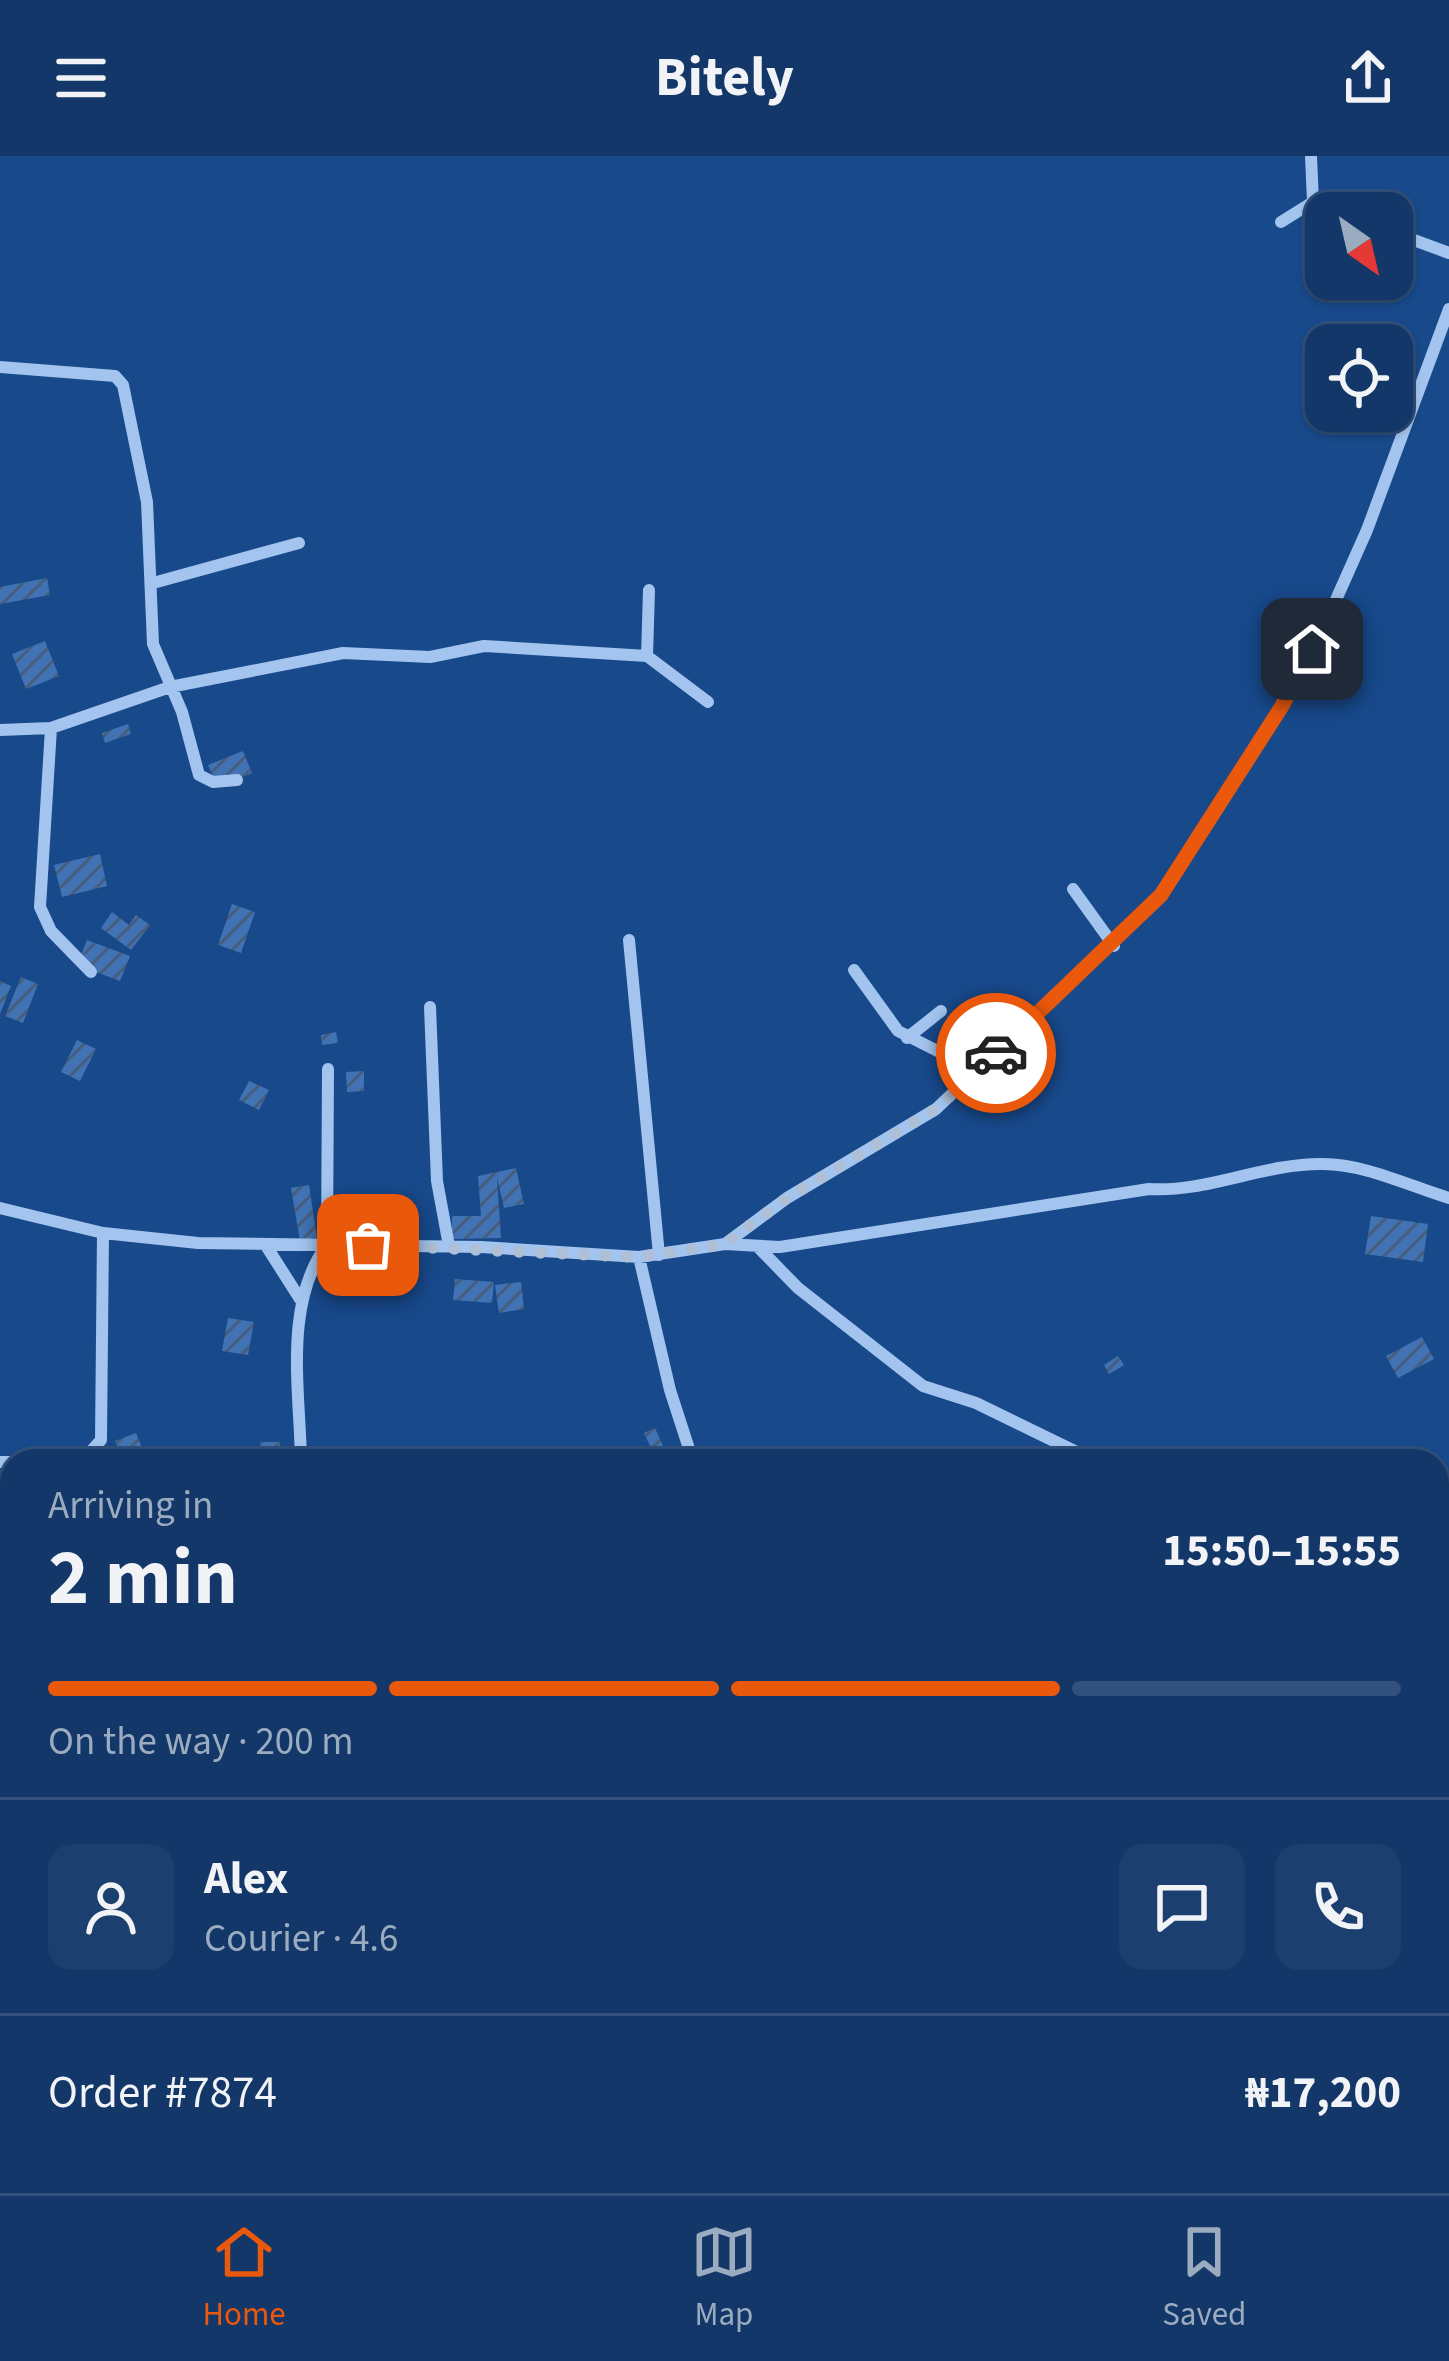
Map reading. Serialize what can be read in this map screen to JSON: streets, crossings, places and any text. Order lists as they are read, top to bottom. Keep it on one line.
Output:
{"north":"bottom right","page":{"header":"Bitely","heading":["2 min","Arriving in","15:50–15:55"],"panel":["Alex","Courier · 4.6","Order #7874","₦17,200"],"bar":"On the way · 200 m","tabs":["Home","Map","Saved"]}}
